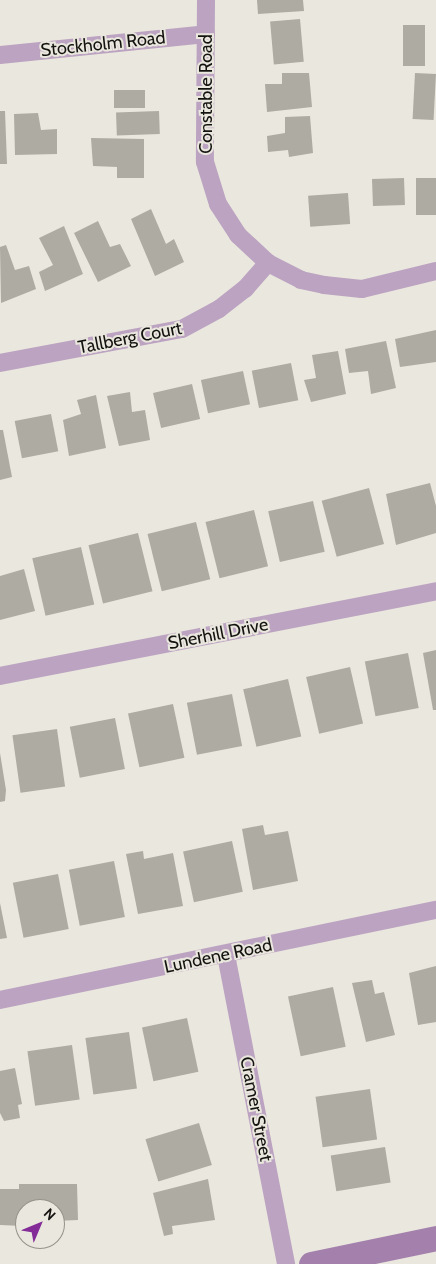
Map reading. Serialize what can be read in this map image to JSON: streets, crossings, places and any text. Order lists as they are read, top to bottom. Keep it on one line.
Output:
{"streets":{"street":["Stockholm Road","Constable Road","Tallberg Court","Sherhill Drive","Lundene Road","Cramer Street"]},"crossings":[["Stockholm Road","Constable Road"],["Constable Road","Tallberg Court"],["Lundene Road","Cramer Street"]],"north":"top right"}
